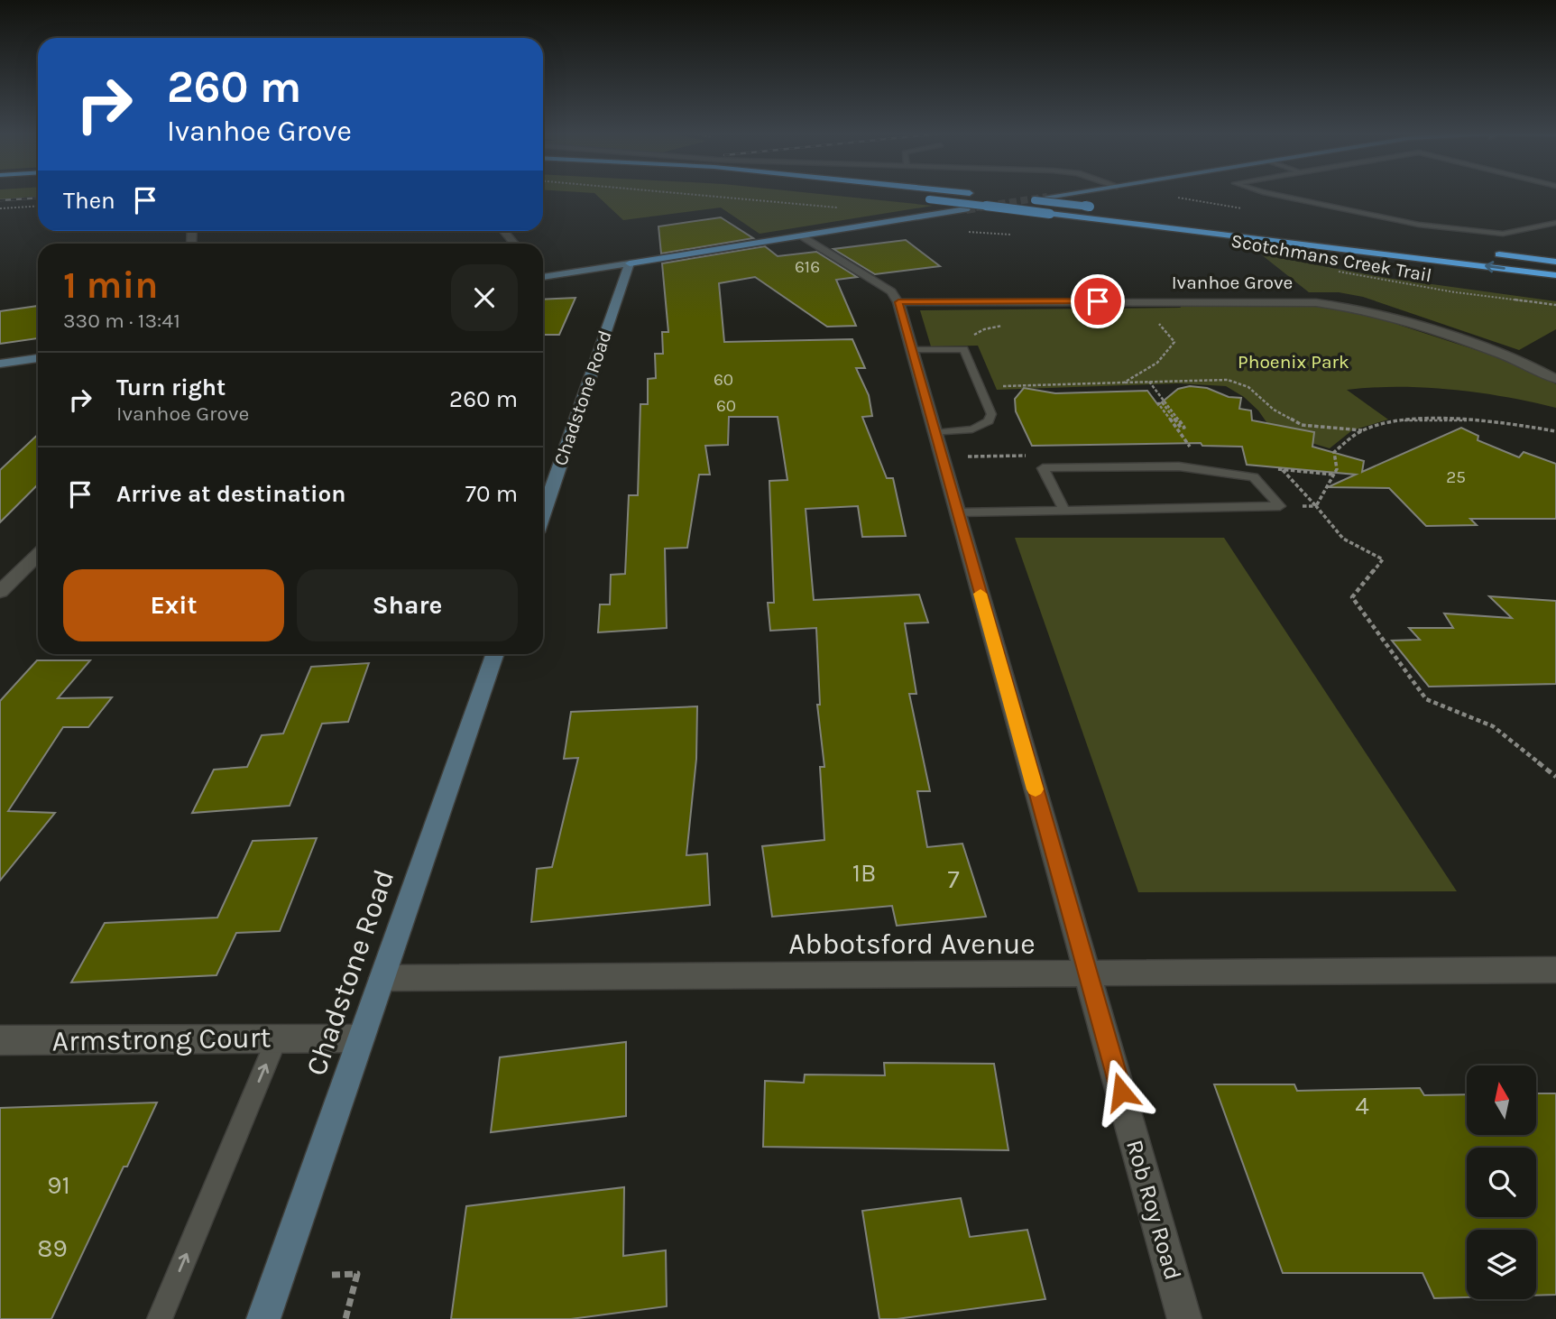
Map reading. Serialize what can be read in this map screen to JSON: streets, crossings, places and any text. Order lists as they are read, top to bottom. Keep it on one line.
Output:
{"streets":{"street":["Ivanhoe Grove","Chadstone Road","Abbotsford Avenue","Armstrong Court","Rob Roy Road"],"path":["Scotchmans Creek Trail"]},"crossings":[["Ivanhoe Grove","Rob Roy Road"],["Chadstone Road","Abbotsford Avenue"],["Chadstone Road","Armstrong Court"],["Abbotsford Avenue","Rob Roy Road"]],"parks":["Phoenix Park"],"house_numbers":["616","60","60","25","1B","7","4","91","89"],"north":"top","page":{"turn":["260 m","Ivanhoe Grove"],"then":"Then","heading":["1 min","330 m · 13:41"],"list":[{"name":"Turn right","note":"Ivanhoe Grove","value":"260 m"},{"name":"Arrive at destination","value":"70 m"}],"buttons":["Exit","Share"]}}
